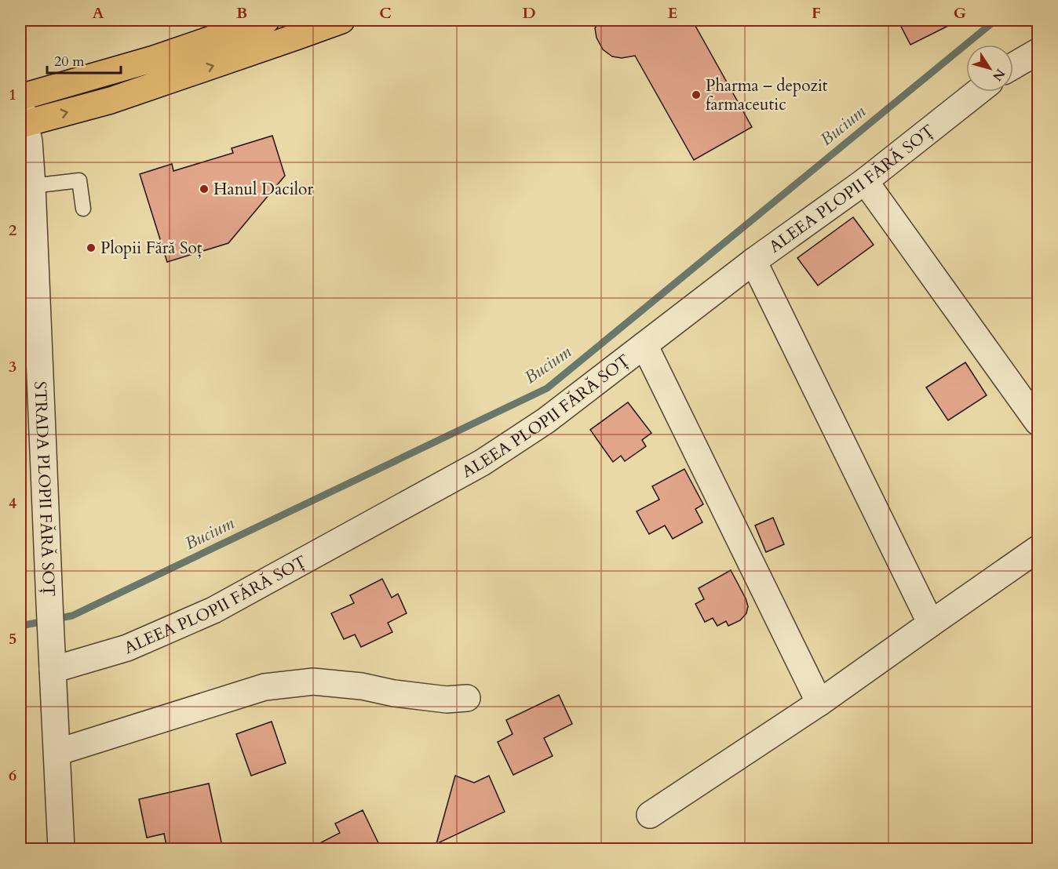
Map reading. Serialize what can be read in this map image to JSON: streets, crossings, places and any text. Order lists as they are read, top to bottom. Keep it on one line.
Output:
{"streets":{"street":["ALEEA PLOPII FĂRĂ SOȚ","STRADA PLOPII FĂRĂ SOȚ"]},"crossings":[["ALEEA PLOPII FĂRĂ SOȚ","STRADA PLOPII FĂRĂ SOȚ"]],"water":["Bucium"],"places":["Pharma – depozit farmaceutic","Hanul Dacilor","Plopii Fără Soț"],"scale_bar":"20 m","north":"bottom right","grid":{"columns":["A","B","C","D","E","F","G"],"rows":["1","2","3","4","5","6"]}}
